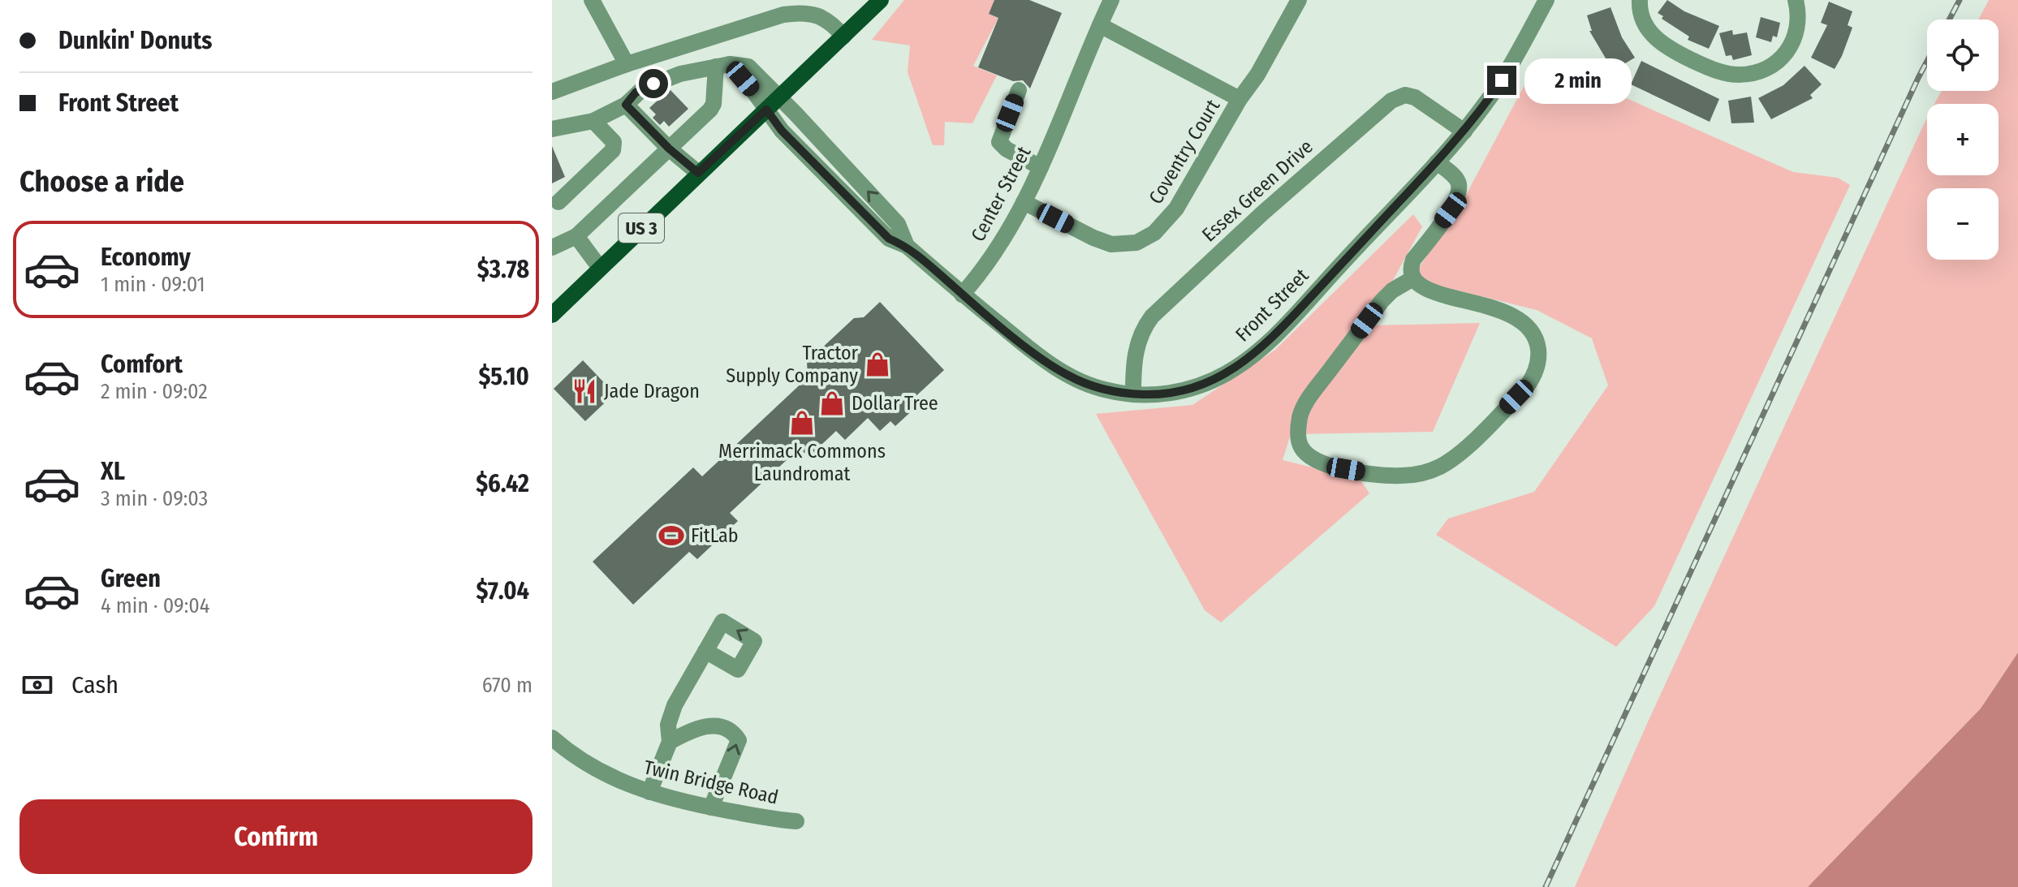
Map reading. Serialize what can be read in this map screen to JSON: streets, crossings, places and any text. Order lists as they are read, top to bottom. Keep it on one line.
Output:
{"streets":{"main road":["US 3"],"street":["Coventry Court","Essex Green Drive","Center Street","Front Street","Twin Bridge Road"]},"crossings":[["Coventry Court","Center Street"],["Essex Green Drive","Front Street"],["Center Street","Front Street"],["US 3","Front Street"]],"places":{"shop":["Tractor Supply Company","Dollar Tree","Merrimack Commons Laundromat"],"restaurant":["Jade Dragon"],"sports":["FitLab"]},"page":{"banner":["Dunkin' Donuts","Front Street"],"map_buttons":["+","−"],"bubble":"2 min","heading":"Choose a ride","list":[{"name":"Economy","note":"1 min · 09:01","value":"$3.78"},{"name":"Comfort","note":"2 min · 09:02","value":"$5.10"},{"name":"XL","note":"3 min · 09:03","value":"$6.42"},{"name":"Green","note":"4 min · 09:04","value":"$7.04"}],"pay":["Cash","670 m"],"buttons":"Confirm"}}
